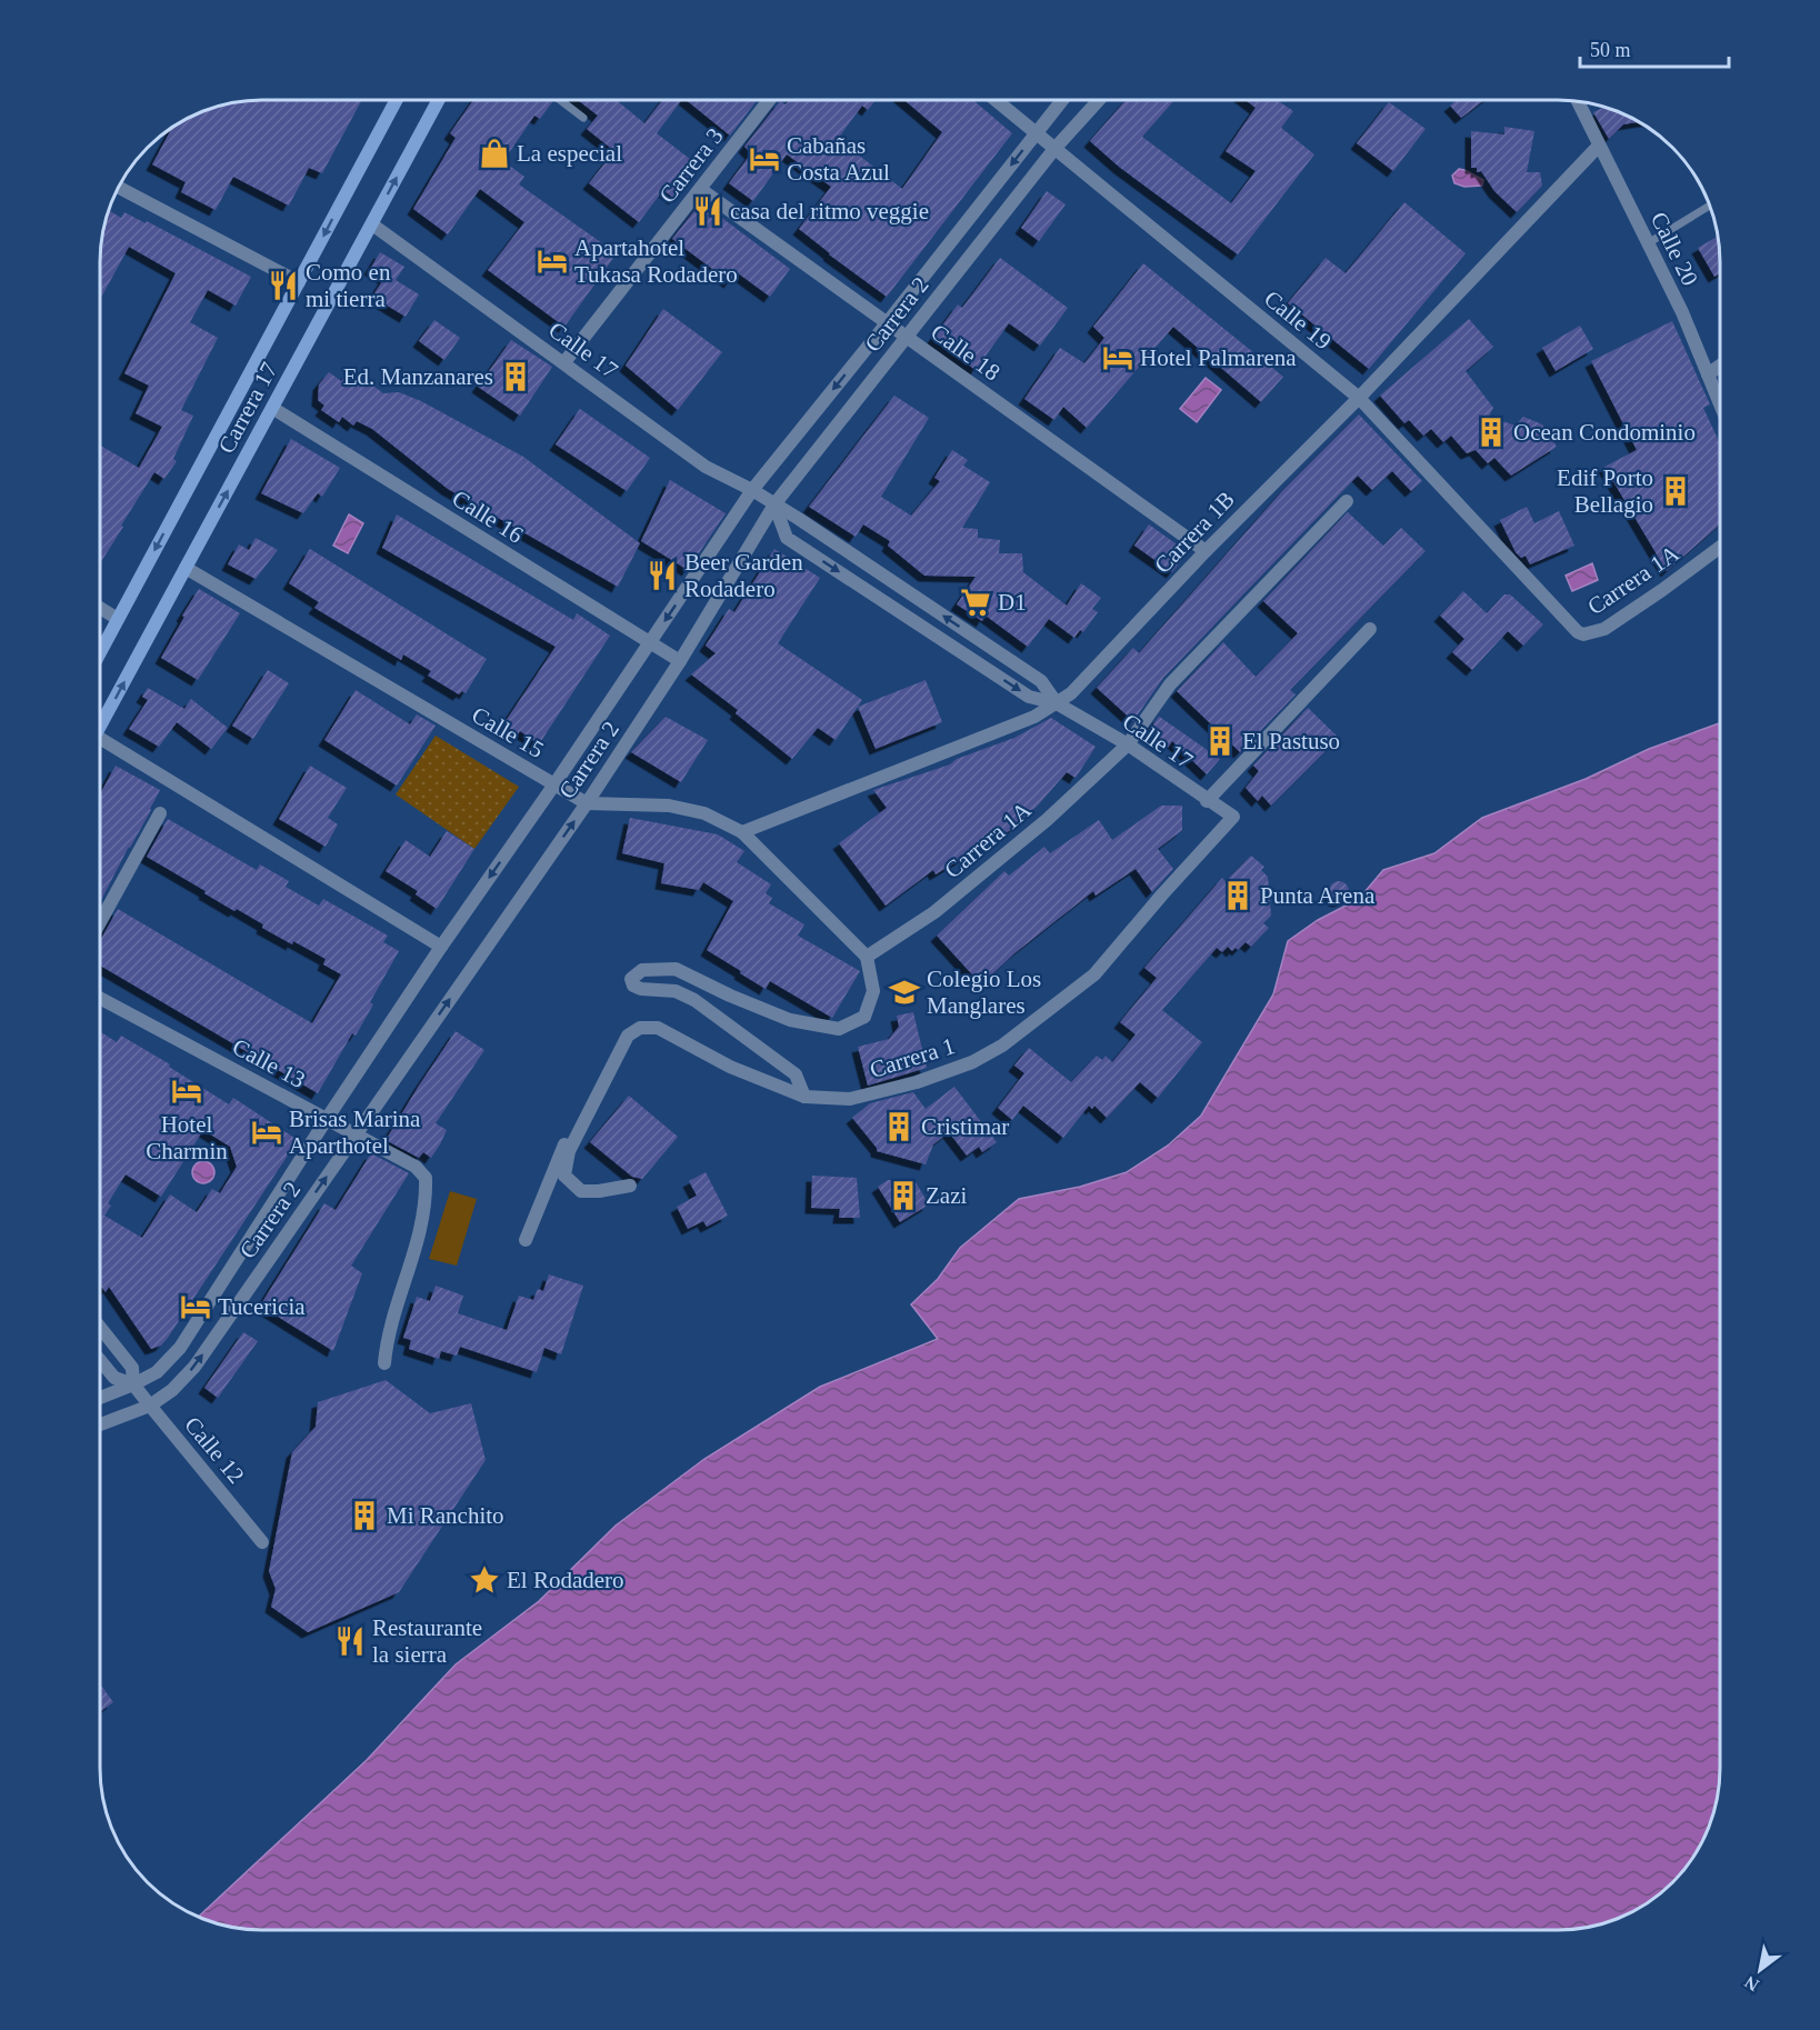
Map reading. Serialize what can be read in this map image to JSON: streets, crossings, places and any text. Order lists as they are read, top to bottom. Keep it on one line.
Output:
{"streets":{"main road":["Carrera 17"],"street":["Carrera 3","Calle 20","Carrera 2","Calle 19","Calle 17","Calle 18","Calle 16","Carrera 1B","Carrera 1A","Calle 15","Carrera 1","Calle 13","Calle 12"]},"crossings":[["Carrera 3","Calle 17"],["Carrera 3","Calle 18"],["Calle 20","Carrera 1B"],["Carrera 2","Calle 19"],["Carrera 2","Calle 17"],["Carrera 2","Calle 18"],["Carrera 2","Calle 16"],["Carrera 2","Calle 15"],["Carrera 2","Calle 13"],["Carrera 2","Calle 12"],["Calle 19","Carrera 1B"],["Calle 19","Carrera 1A"],["Calle 17","Carrera 17"],["Calle 17","Carrera 1B"],["Calle 17","Carrera 1A"],["Calle 17","Carrera 1"],["Calle 18","Carrera 1B"],["Carrera 17","Calle 16"],["Carrera 17","Calle 15"],["Carrera 1B","Calle 15"],["Carrera 1A","Calle 15"]],"places":{"shop":["La especial"],"hotel":["Cabañas Costa Azul","Apartahotel Tukasa Rodadero","Hotel Palmarena","Hotel Charmin","Brisas Marina Aparthotel","Tucericia"],"restaurant":["casa del ritmo veggie","Como en mi tierra","Beer Garden Rodadero","Restaurante la sierra"],"building":["Ed. Manzanares","Ocean Condominio","Edif Porto Bellagio","El Pastuso","Punta Arena","Cristimar","Zazi","Mi Ranchito"],"supermarket":["D1"],"school or university":["Colegio Los Manglares"],"place":["El Rodadero"]},"scale_bar":"50 m","north":"bottom left"}
